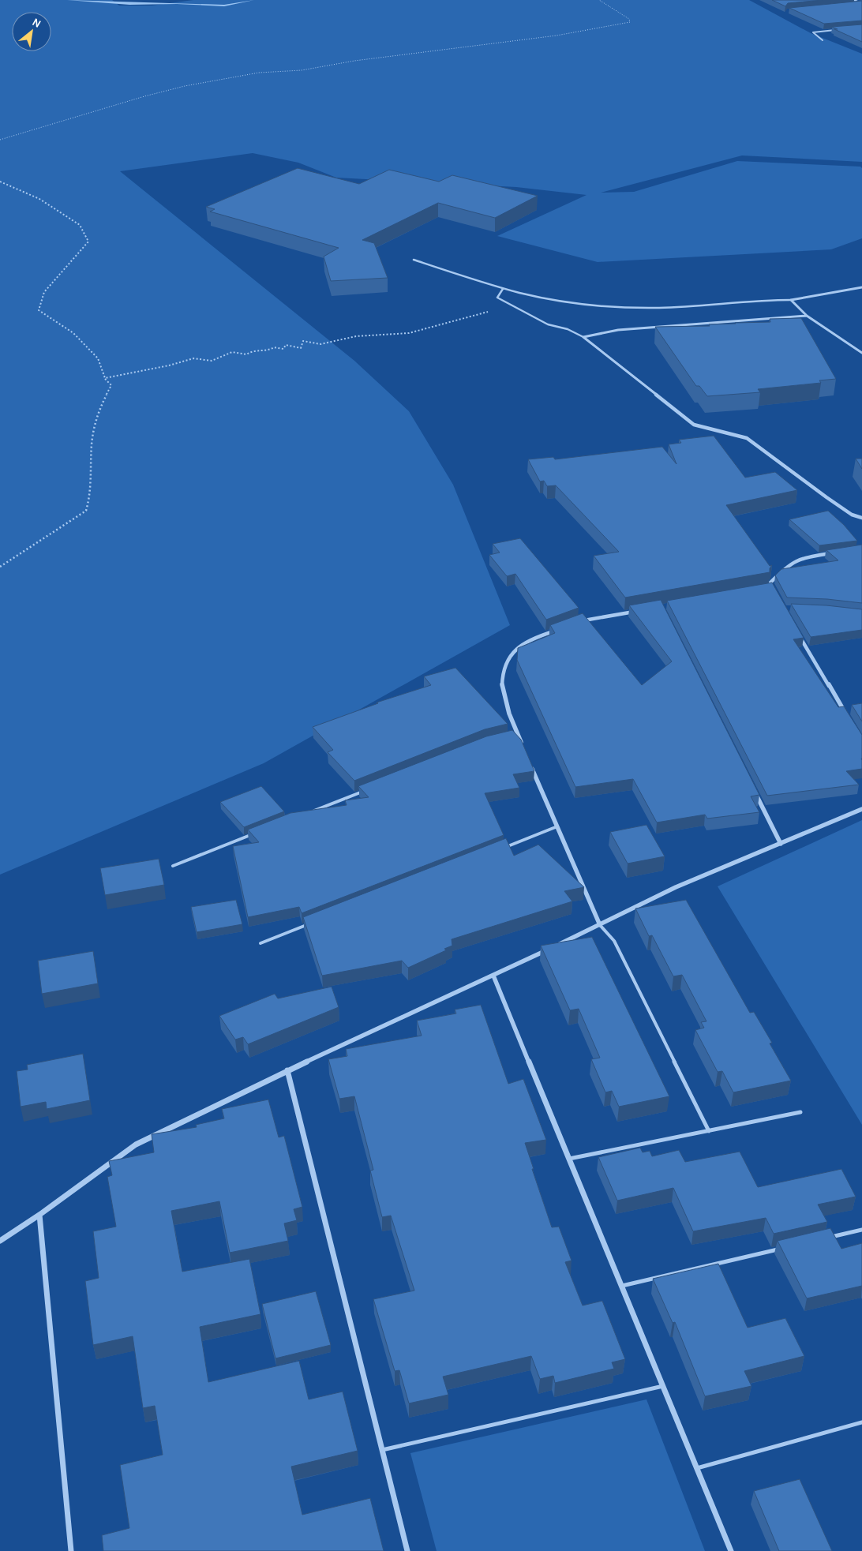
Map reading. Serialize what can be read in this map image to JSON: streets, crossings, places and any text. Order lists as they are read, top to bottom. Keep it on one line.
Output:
{"north":"top right"}
